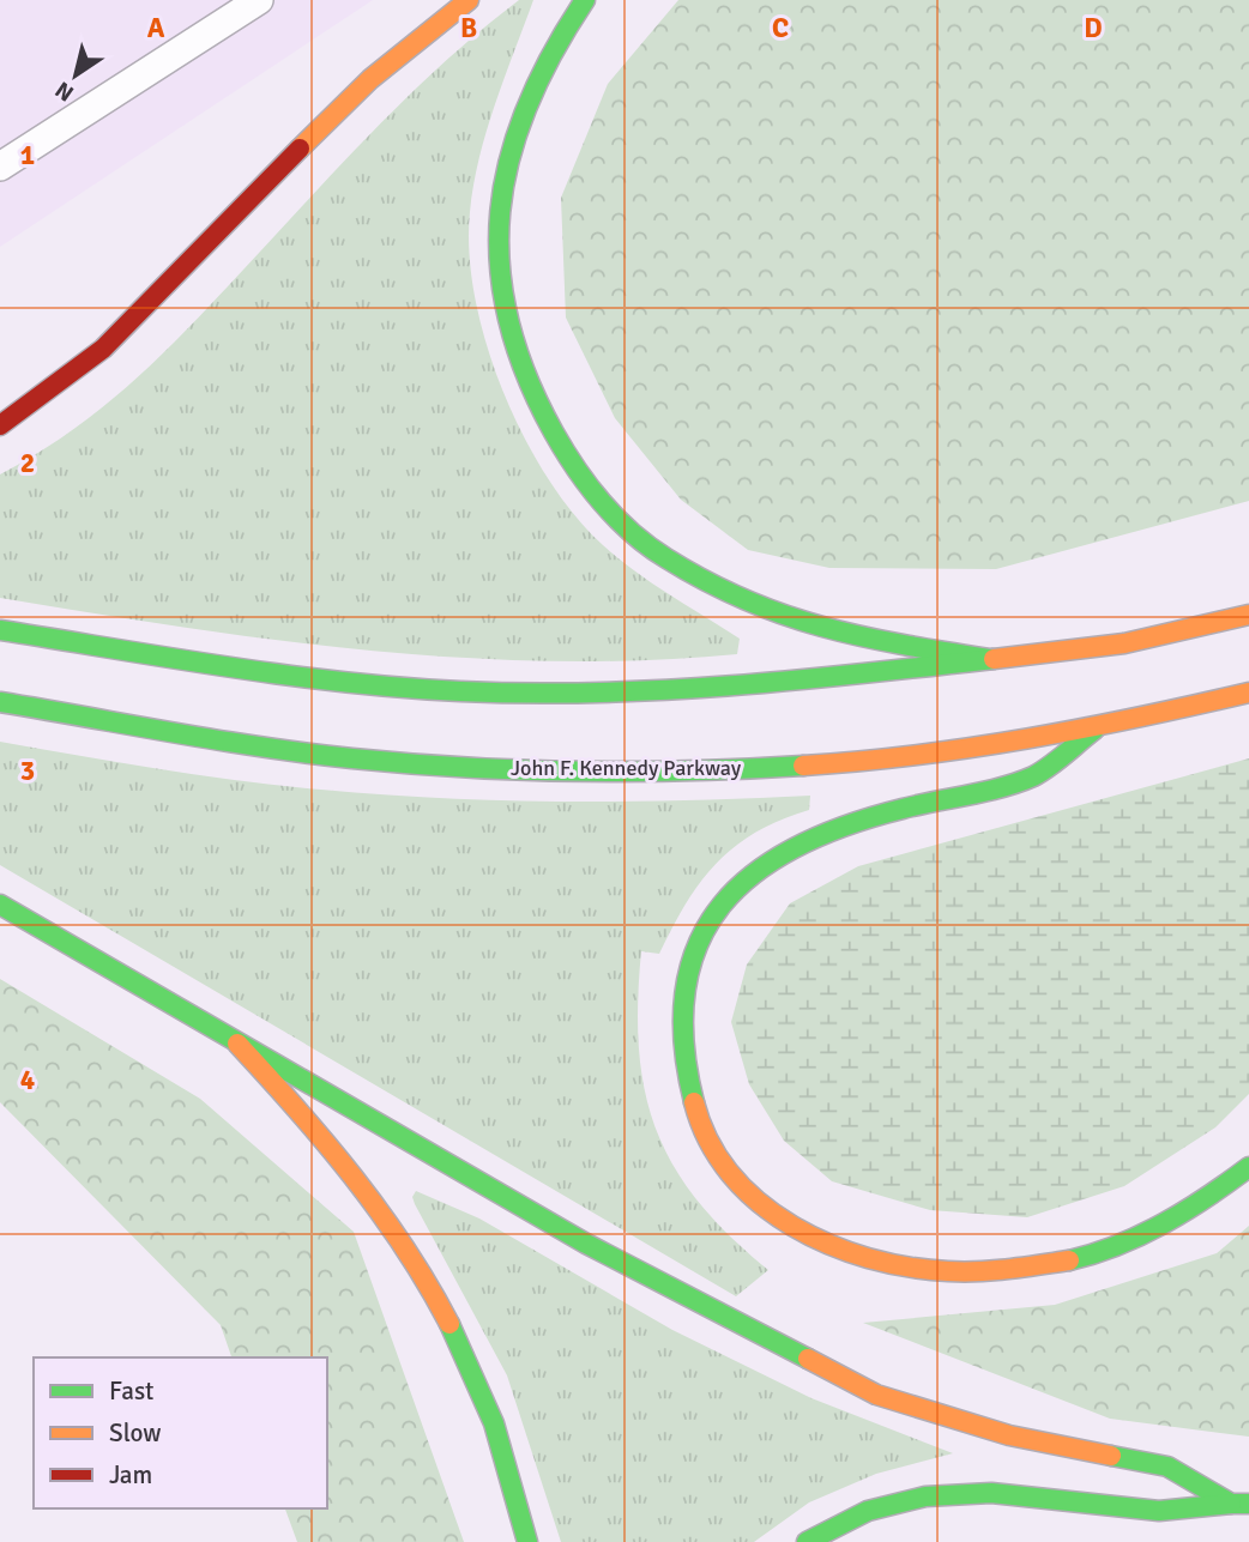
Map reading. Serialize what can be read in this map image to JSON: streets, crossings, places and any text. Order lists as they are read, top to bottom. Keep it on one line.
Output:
{"streets":{"main road":["John F. Kennedy Parkway"]},"legend":["Fast","Slow","Jam"],"north":"bottom left","grid":{"columns":["A","B","C","D"],"rows":["1","2","3","4"]}}
